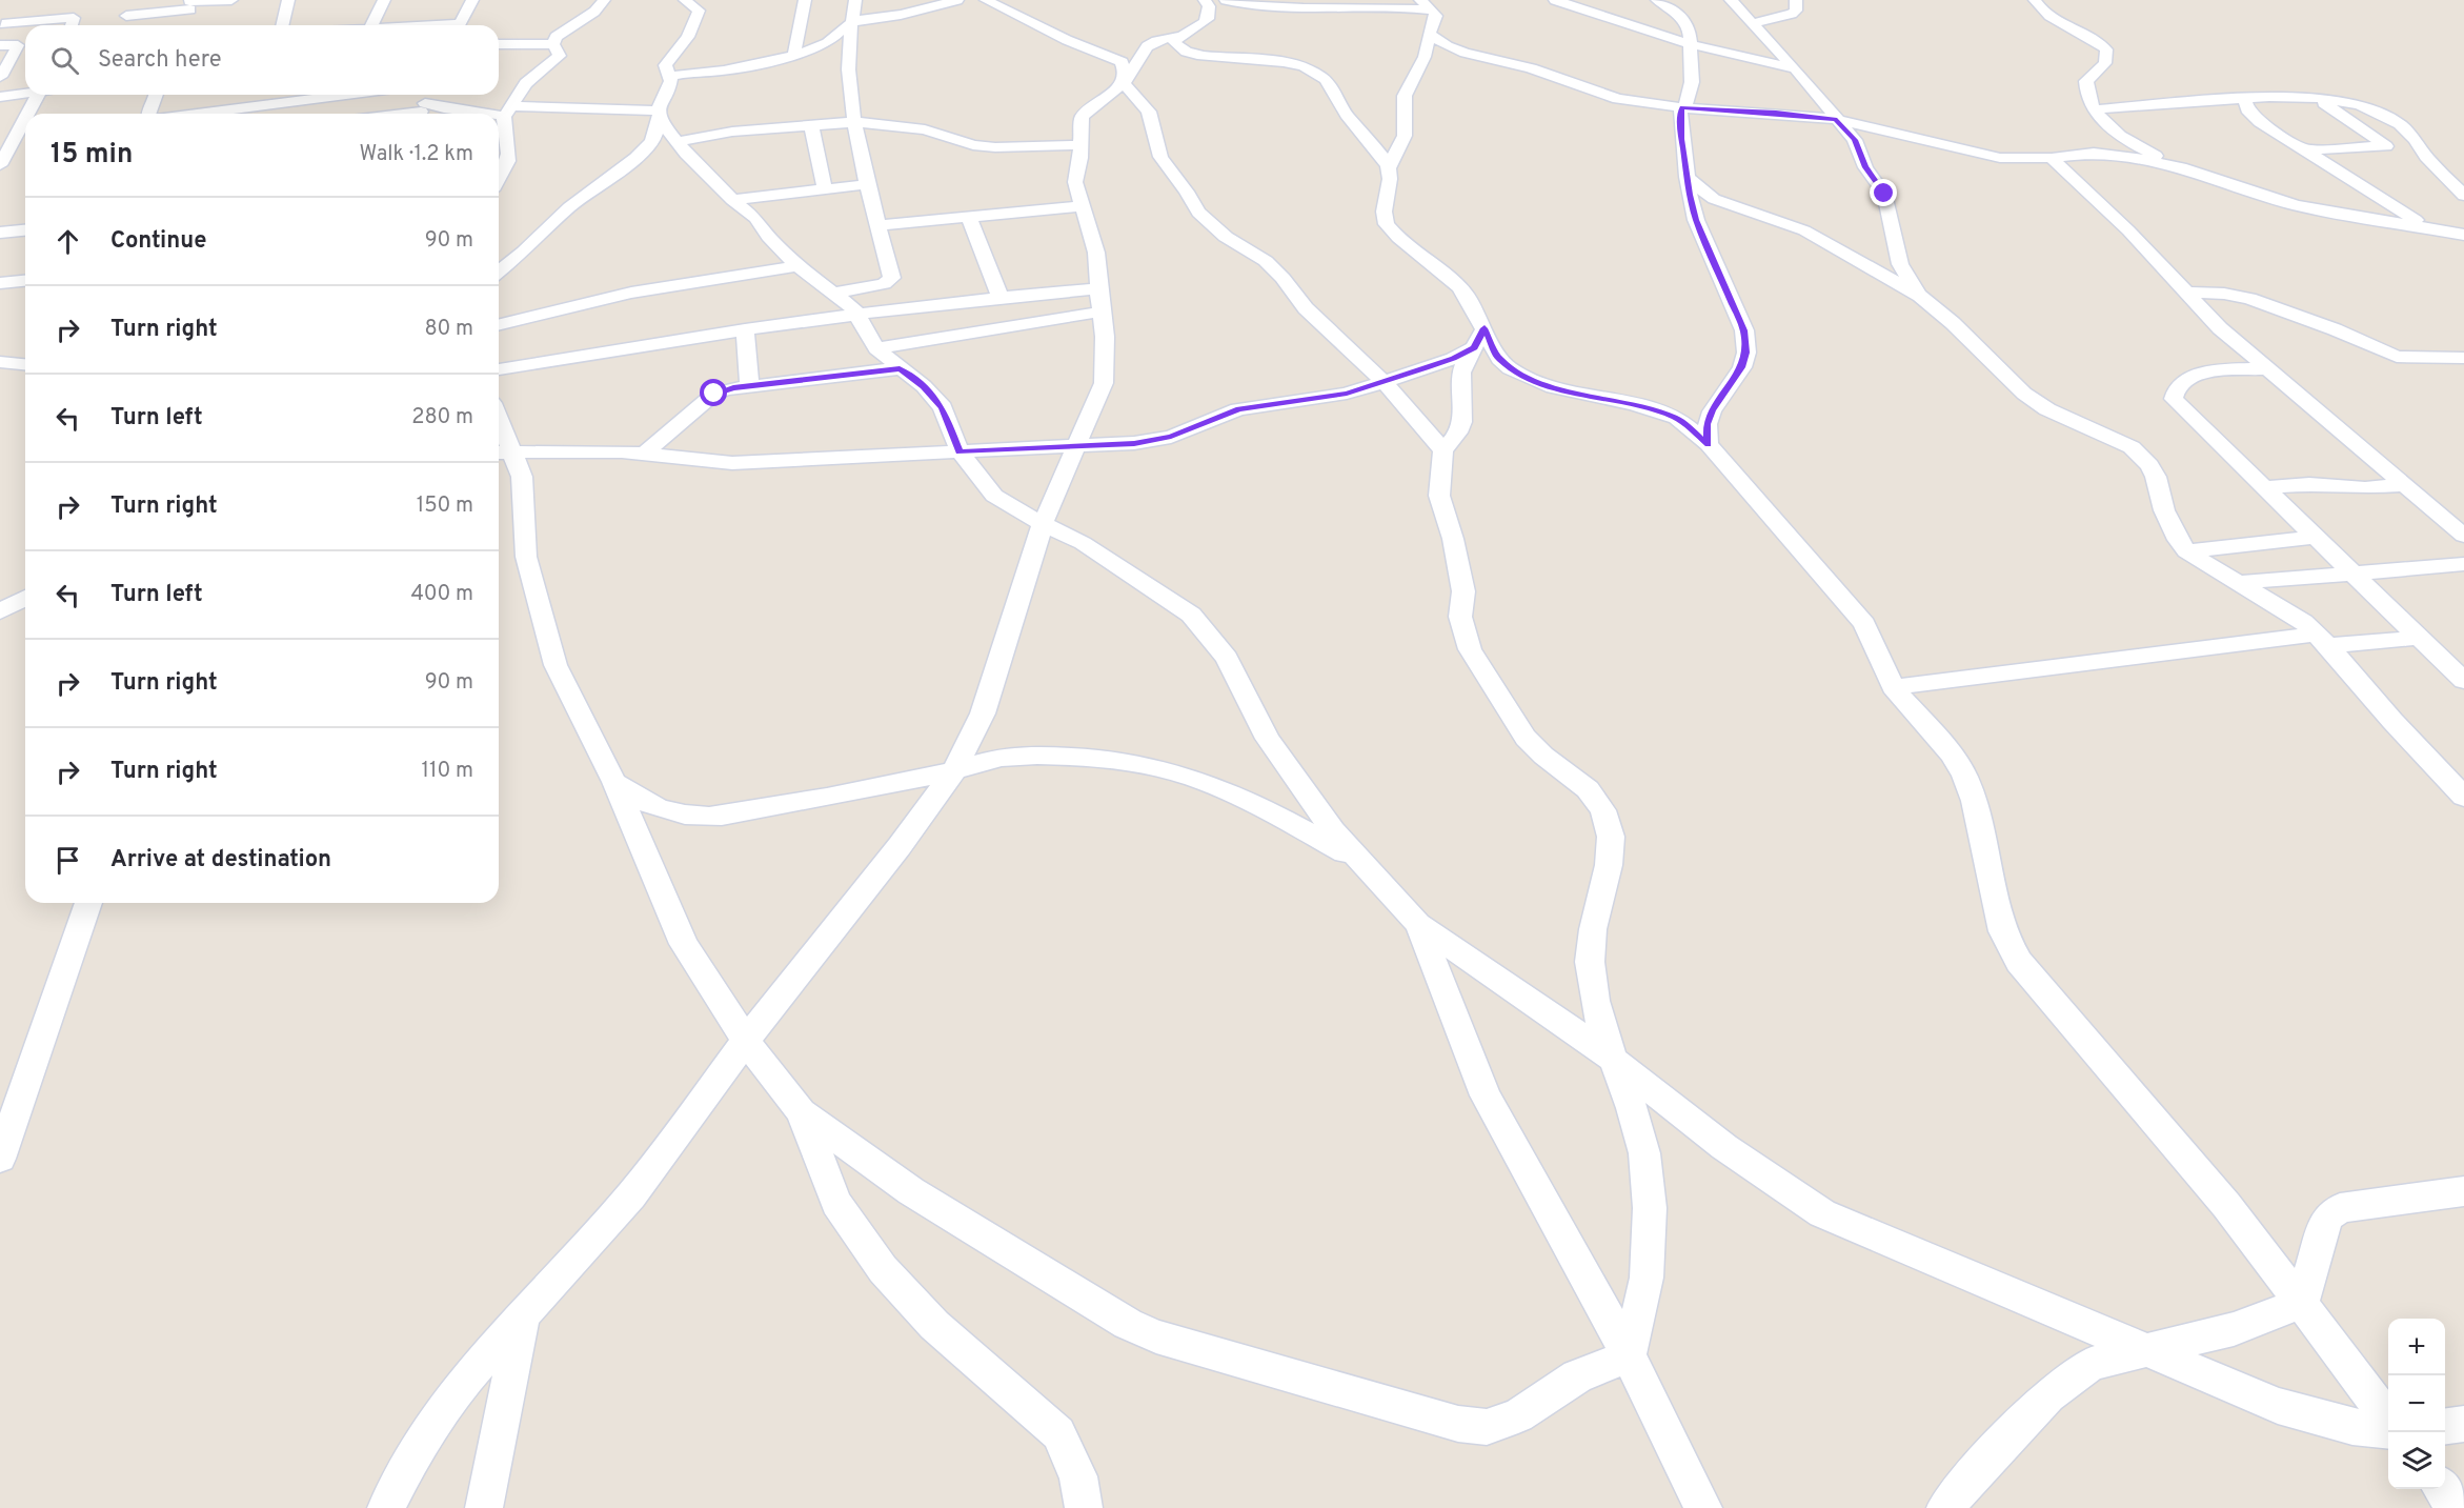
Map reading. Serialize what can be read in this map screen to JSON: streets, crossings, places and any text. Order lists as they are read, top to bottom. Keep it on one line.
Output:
{"page":{"search":"Search here","heading":["15 min","Walk · 1.2 km"],"list":[["Continue","90 m"],["Turn right","80 m"],["Turn left","280 m"],["Turn right","150 m"],["Turn left","400 m"],["Turn right","90 m"],["Turn right","110 m"],"Arrive at destination"],"map_buttons":["+","−"]}}
